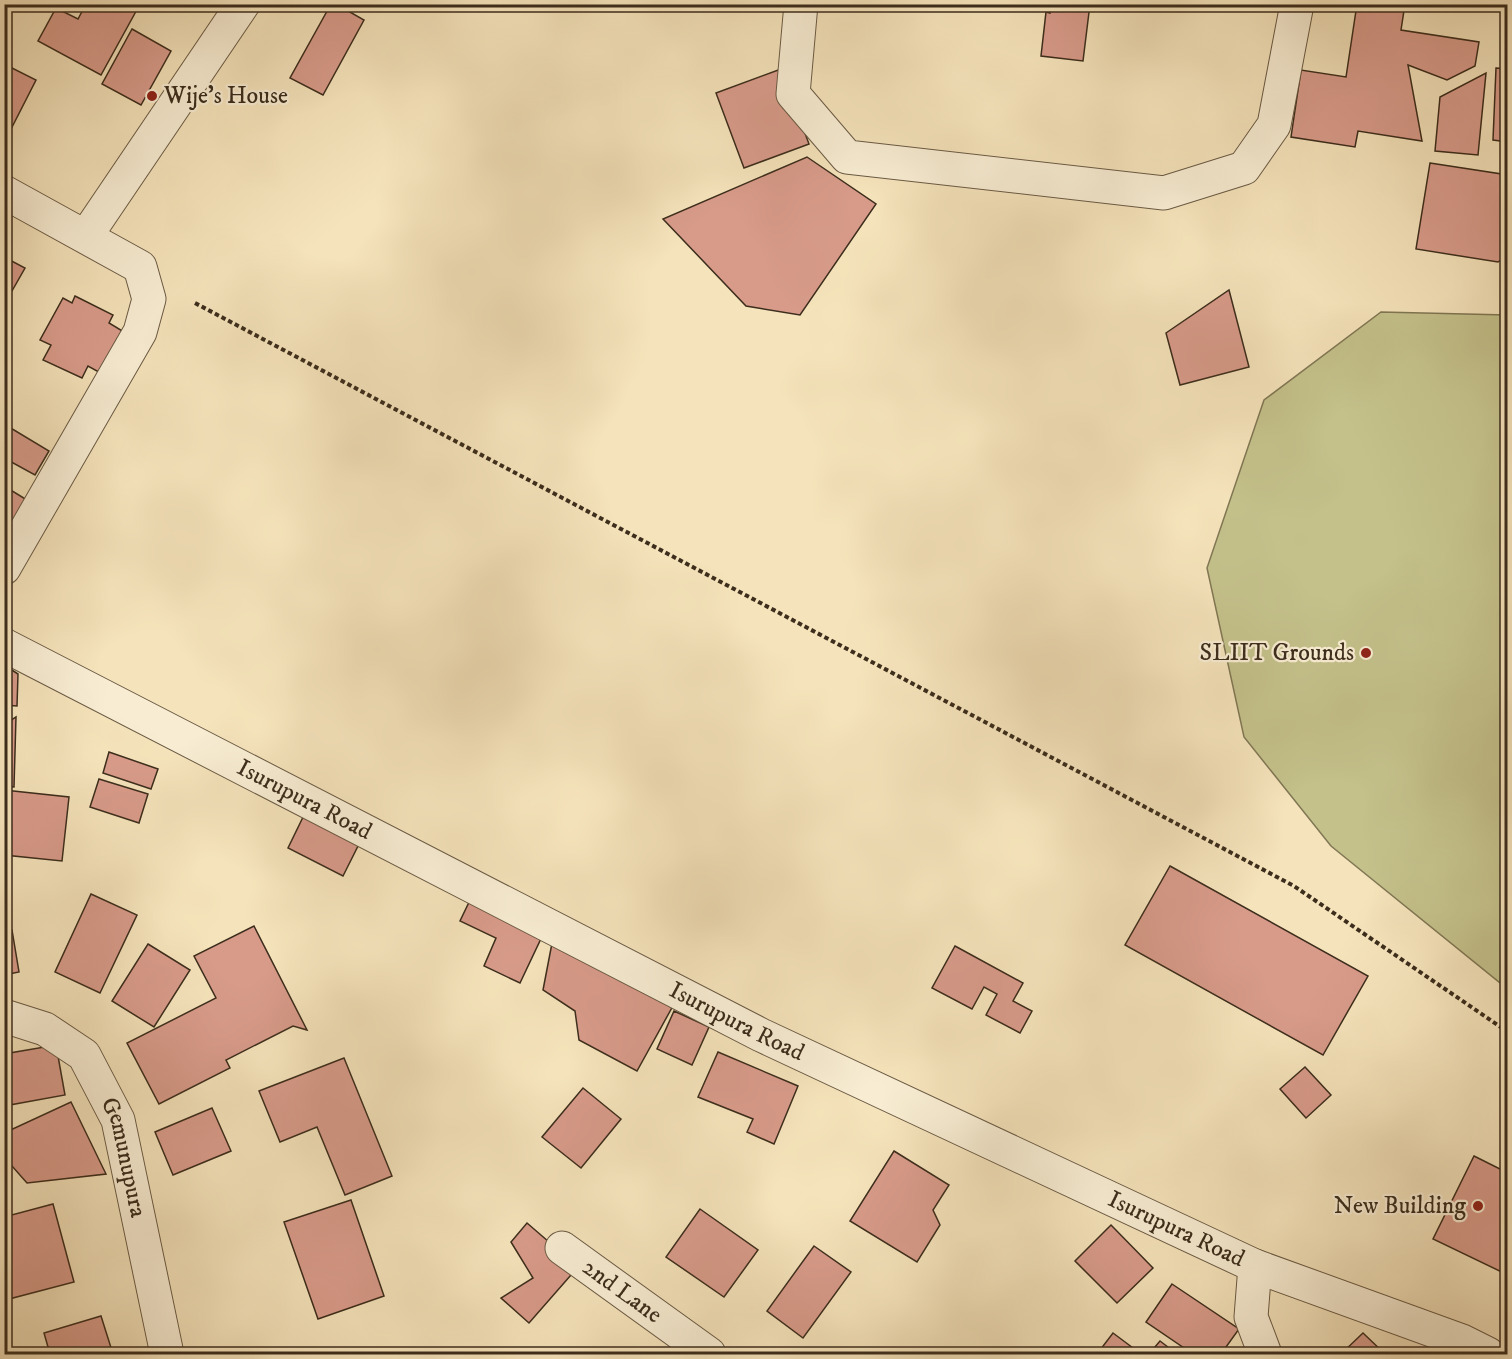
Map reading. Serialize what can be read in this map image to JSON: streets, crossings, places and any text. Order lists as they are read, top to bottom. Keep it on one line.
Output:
{"streets":{"street":["Isurupura Road","Gemunupura","2nd Lane"]},"places":["Wije's House","SLIIT Grounds","New Building"]}
